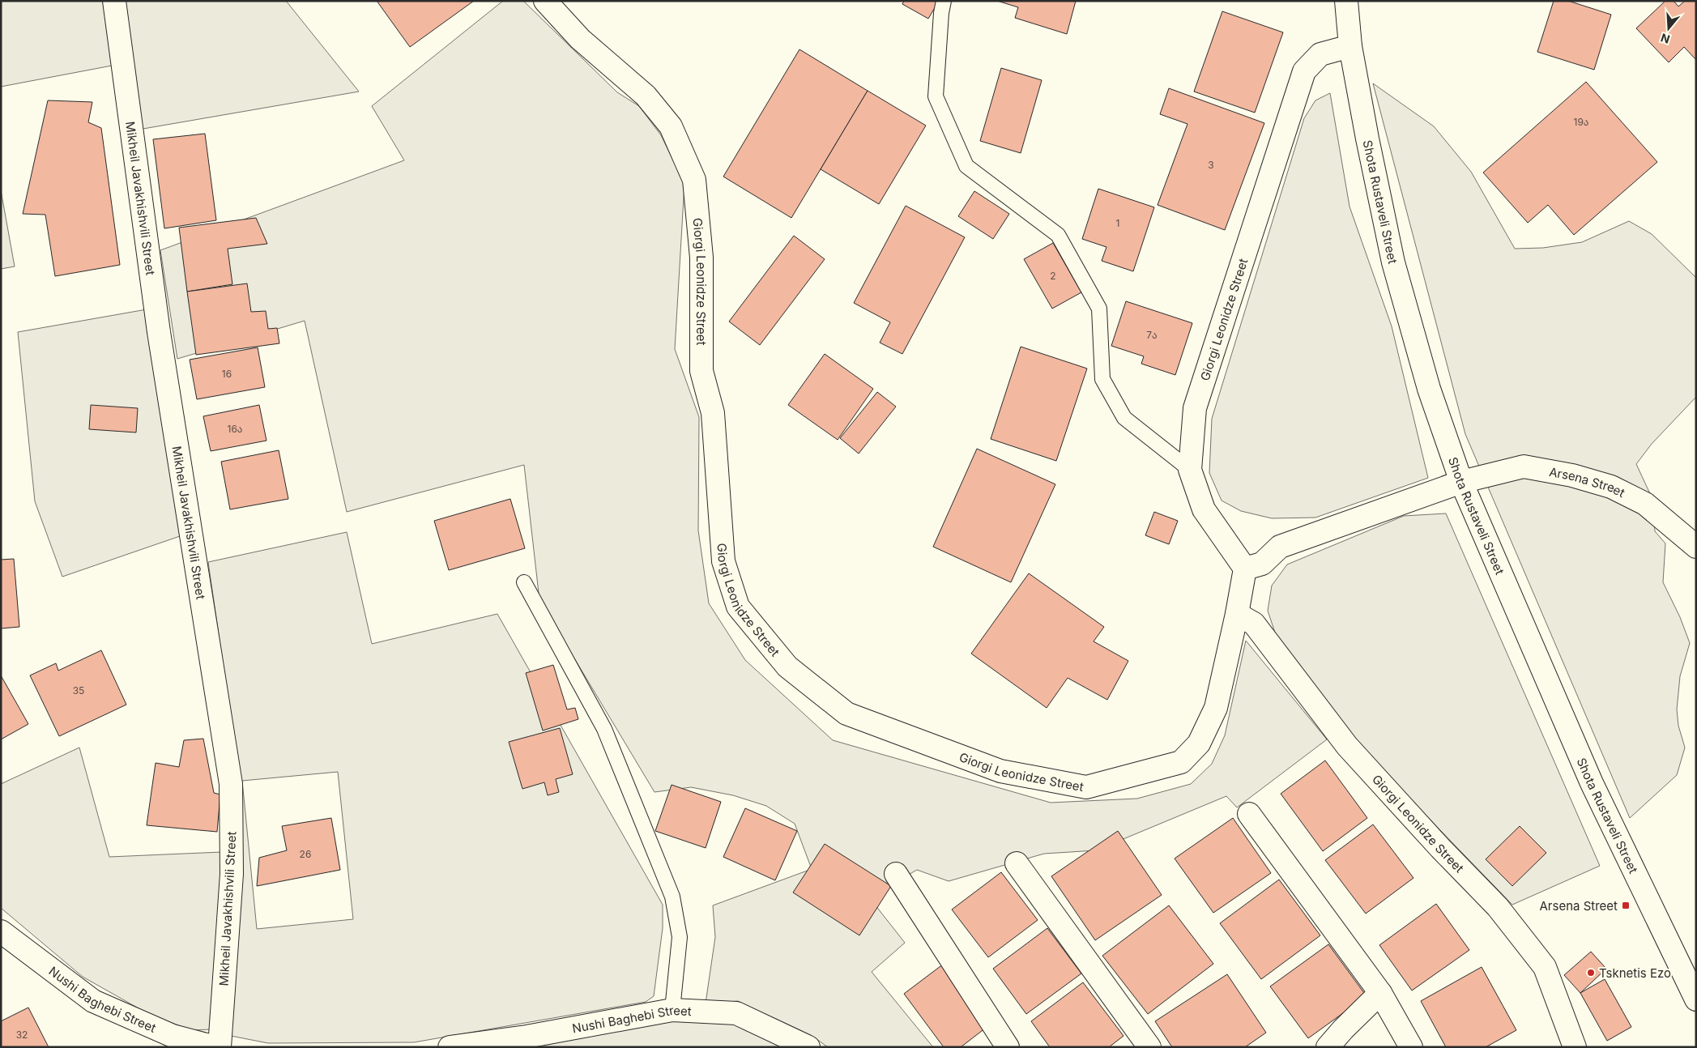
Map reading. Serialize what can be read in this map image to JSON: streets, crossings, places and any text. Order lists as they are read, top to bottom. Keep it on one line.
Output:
{"streets":{"street":["Mikheil Javakhishvili Street","Shota Rustaveli Street","Giorgi Leonidze Street","Arsena Street","Nushi Baghebi Street"]},"crossings":[["Shota Rustaveli Street","Giorgi Leonidze Street"],["Shota Rustaveli Street","Arsena Street"],["Giorgi Leonidze Street","Arsena Street"]],"places":{"transit":["Arsena Street"],"other":["Tsknetis Ezo"]},"house_numbers":["19ა","3","1","2","7ა","16","16ა","35","26","32"],"north":"bottom"}
